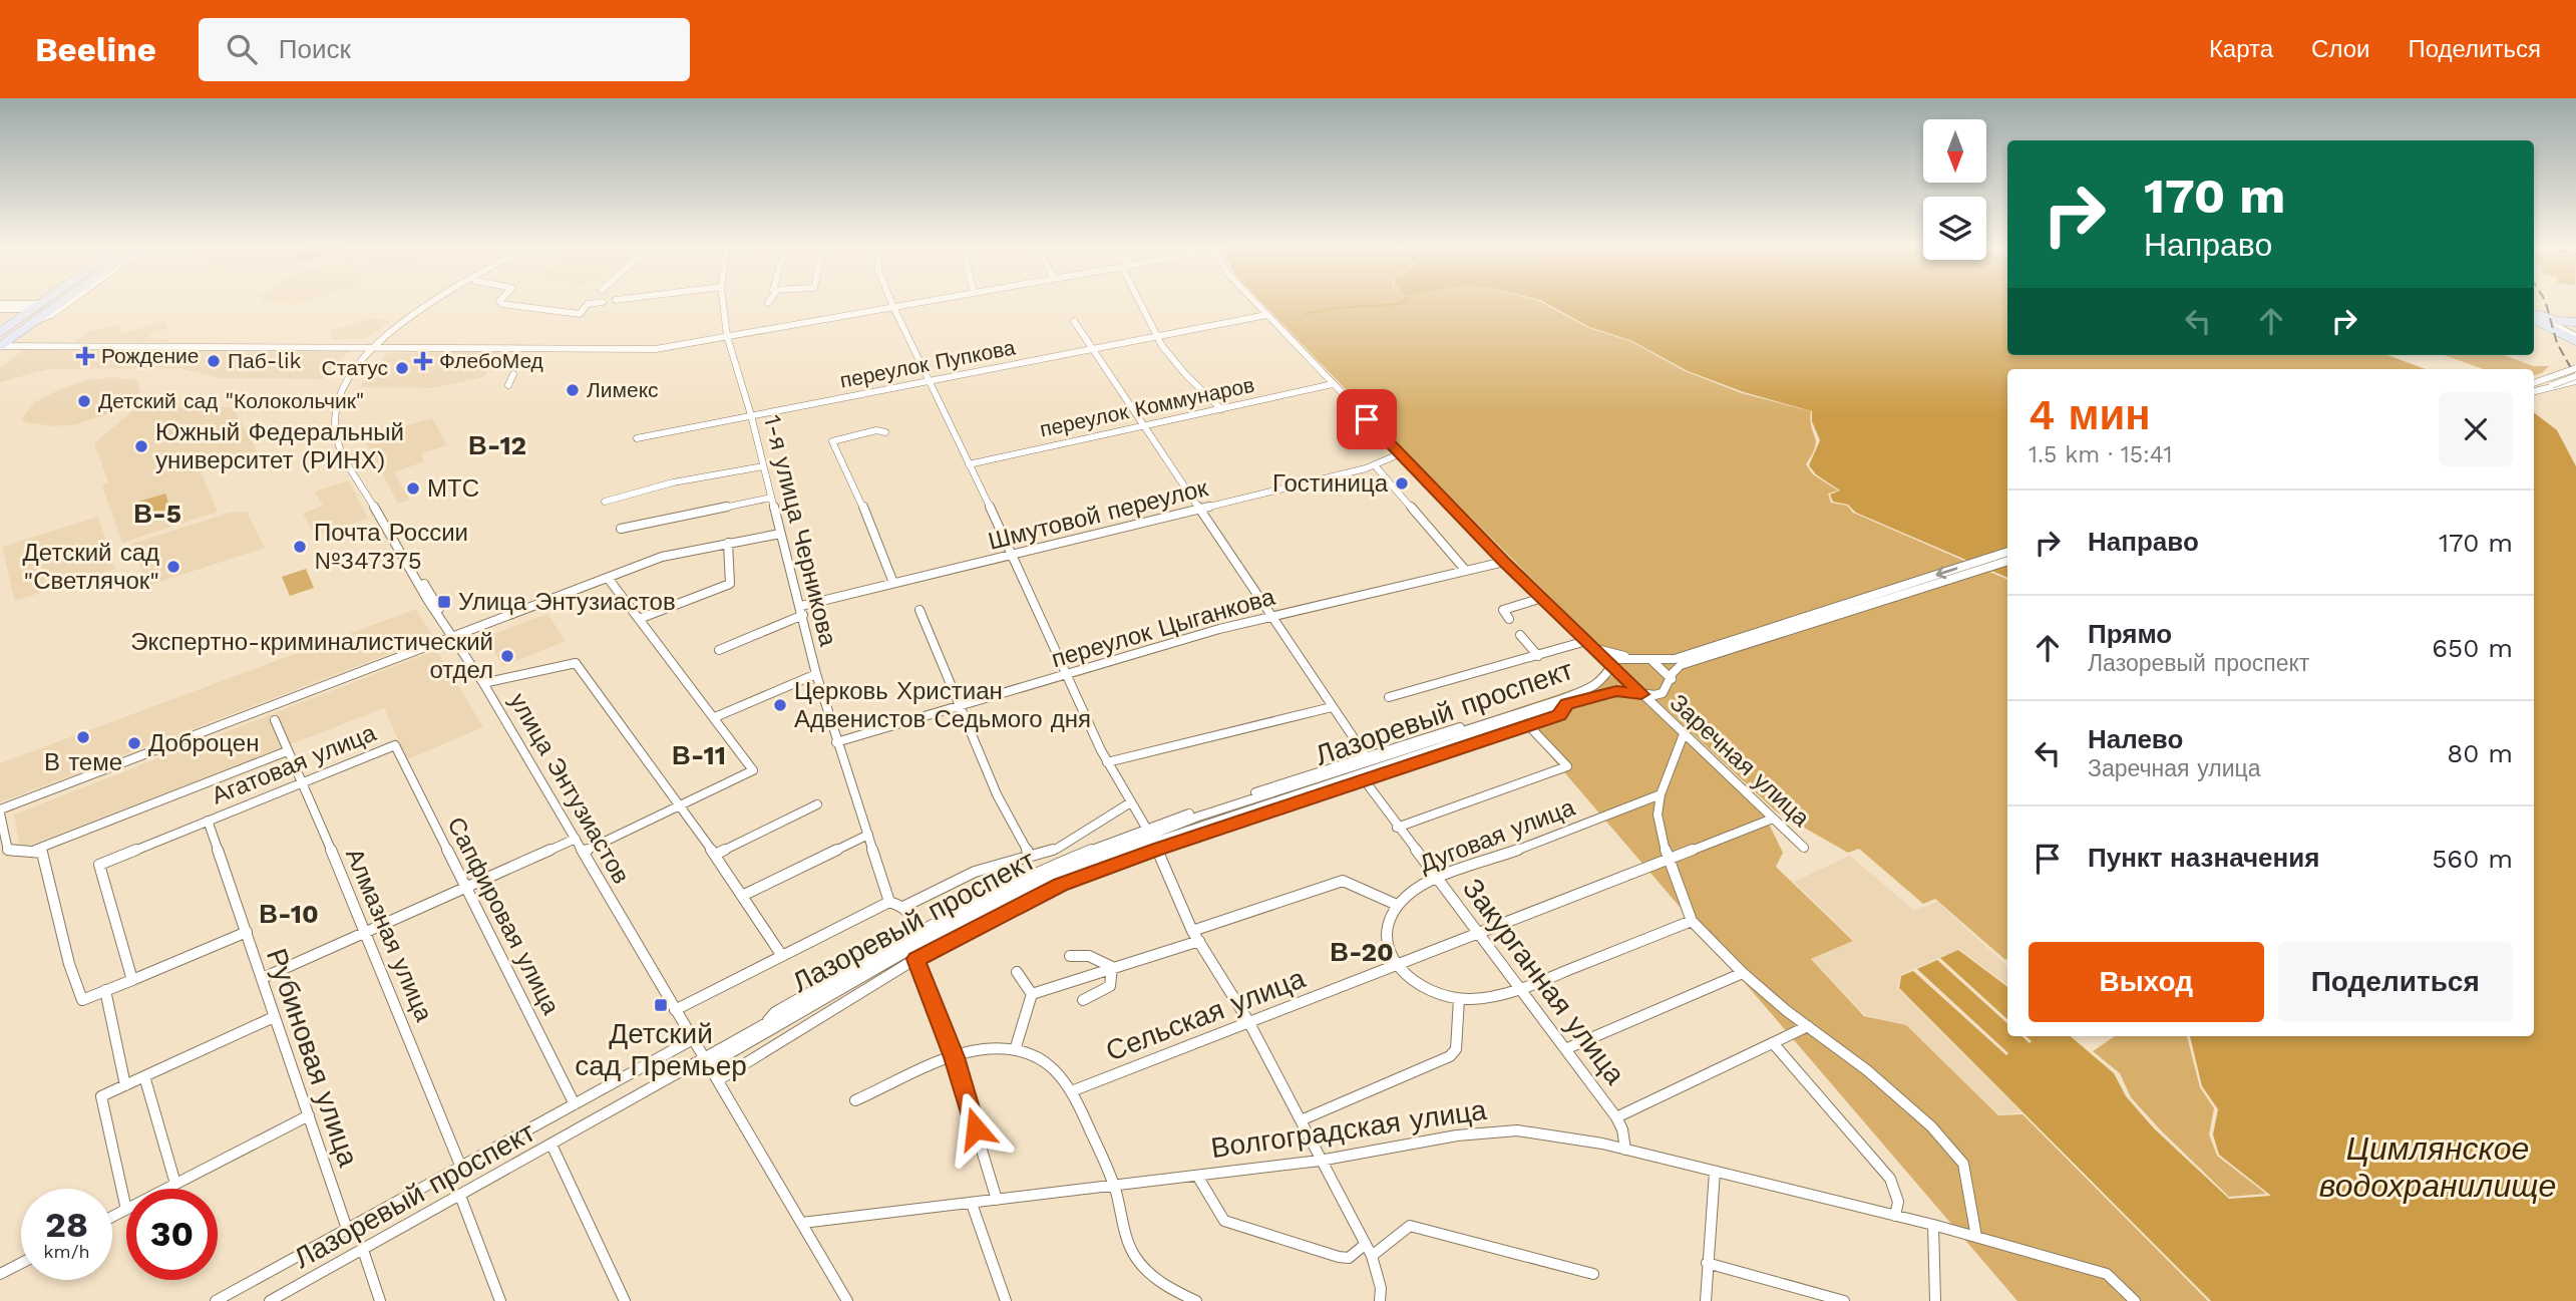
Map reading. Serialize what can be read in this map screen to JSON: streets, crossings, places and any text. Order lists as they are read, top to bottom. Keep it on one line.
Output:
{"streets":{"street":["переулок Пупкова","переулок Коммунаров","Шмутовой переулок","1-я улица Черникова","переулок Цыганкова","Лазоревый проспект","Заречная улица","Агатовая улица","улица Энтузиастов","Дуговая улица","Сапфировая улица","Алмазная улица","Закурганная улица","Сельская улица","Рубиновая улица","Волгоградская улица"]},"crossings":[["переулок Пупкова","1-я улица Черникова"],["переулок Пупкова","Заречная улица"],["переулок Коммунаров","Заречная улица"],["Шмутовой переулок","1-я улица Черникова"],["Шмутовой переулок","Заречная улица"],["1-я улица Черникова","переулок Цыганкова"],["переулок Цыганкова","Заречная улица"],["Лазоревый проспект","Заречная улица"],["Лазоревый проспект","улица Энтузиастов"],["Лазоревый проспект","Сапфировая улица"],["Лазоревый проспект","Алмазная улица"],["Лазоревый проспект","Закурганная улица"],["Лазоревый проспект","Рубиновая улица"],["Заречная улица","Сельская улица"],["Агатовая улица","Сапфировая улица"],["Агатовая улица","Алмазная улица"],["Агатовая улица","Рубиновая улица"],["улица Энтузиастов","Волгоградская улица"],["Дуговая улица","Закурганная улица"],["Закурганная улица","Сельская улица"],["Закурганная улица","Волгоградская улица"]],"districts":["В-12","В-5","В-11","В-10","В-20"],"water":["Цимлянское водохранилище"],"places":{"health":["Рождение","ФлебоМед"],"other":["Паб-lik","Статус","Лимекс","Детский сад \"Колокольчик\"","Южный Федеральный университет (РИНХ)","Гостиница","МТС","Почта России №347375","Детский сад \"Светлячок\"","Экспертно-криминалистический отдел","Церковь Христиан Адвенистов Седьмого дня","В теме","Доброцен"],"transit":["Улица Энтузиастов","Детский сад Премьер"]},"north":"bottom","page":{"header":"Beeline","search":"Поиск","nav":["Карта","Слои","Поделиться"],"turn":["170 m","Направо"],"heading":["4 мин","1.5 km · 15:41"],"list":[{"name":"Направо","value":"170 m"},{"name":"Прямо","note":"Лазоревый проспект","value":"650 m"},{"name":"Налево","note":"Заречная улица","value":"80 m"},{"name":"Пункт назначения","value":"560 m"}],"buttons":["Выход","Поделиться"],"speed":"28 km/h","limit":"30"}}
